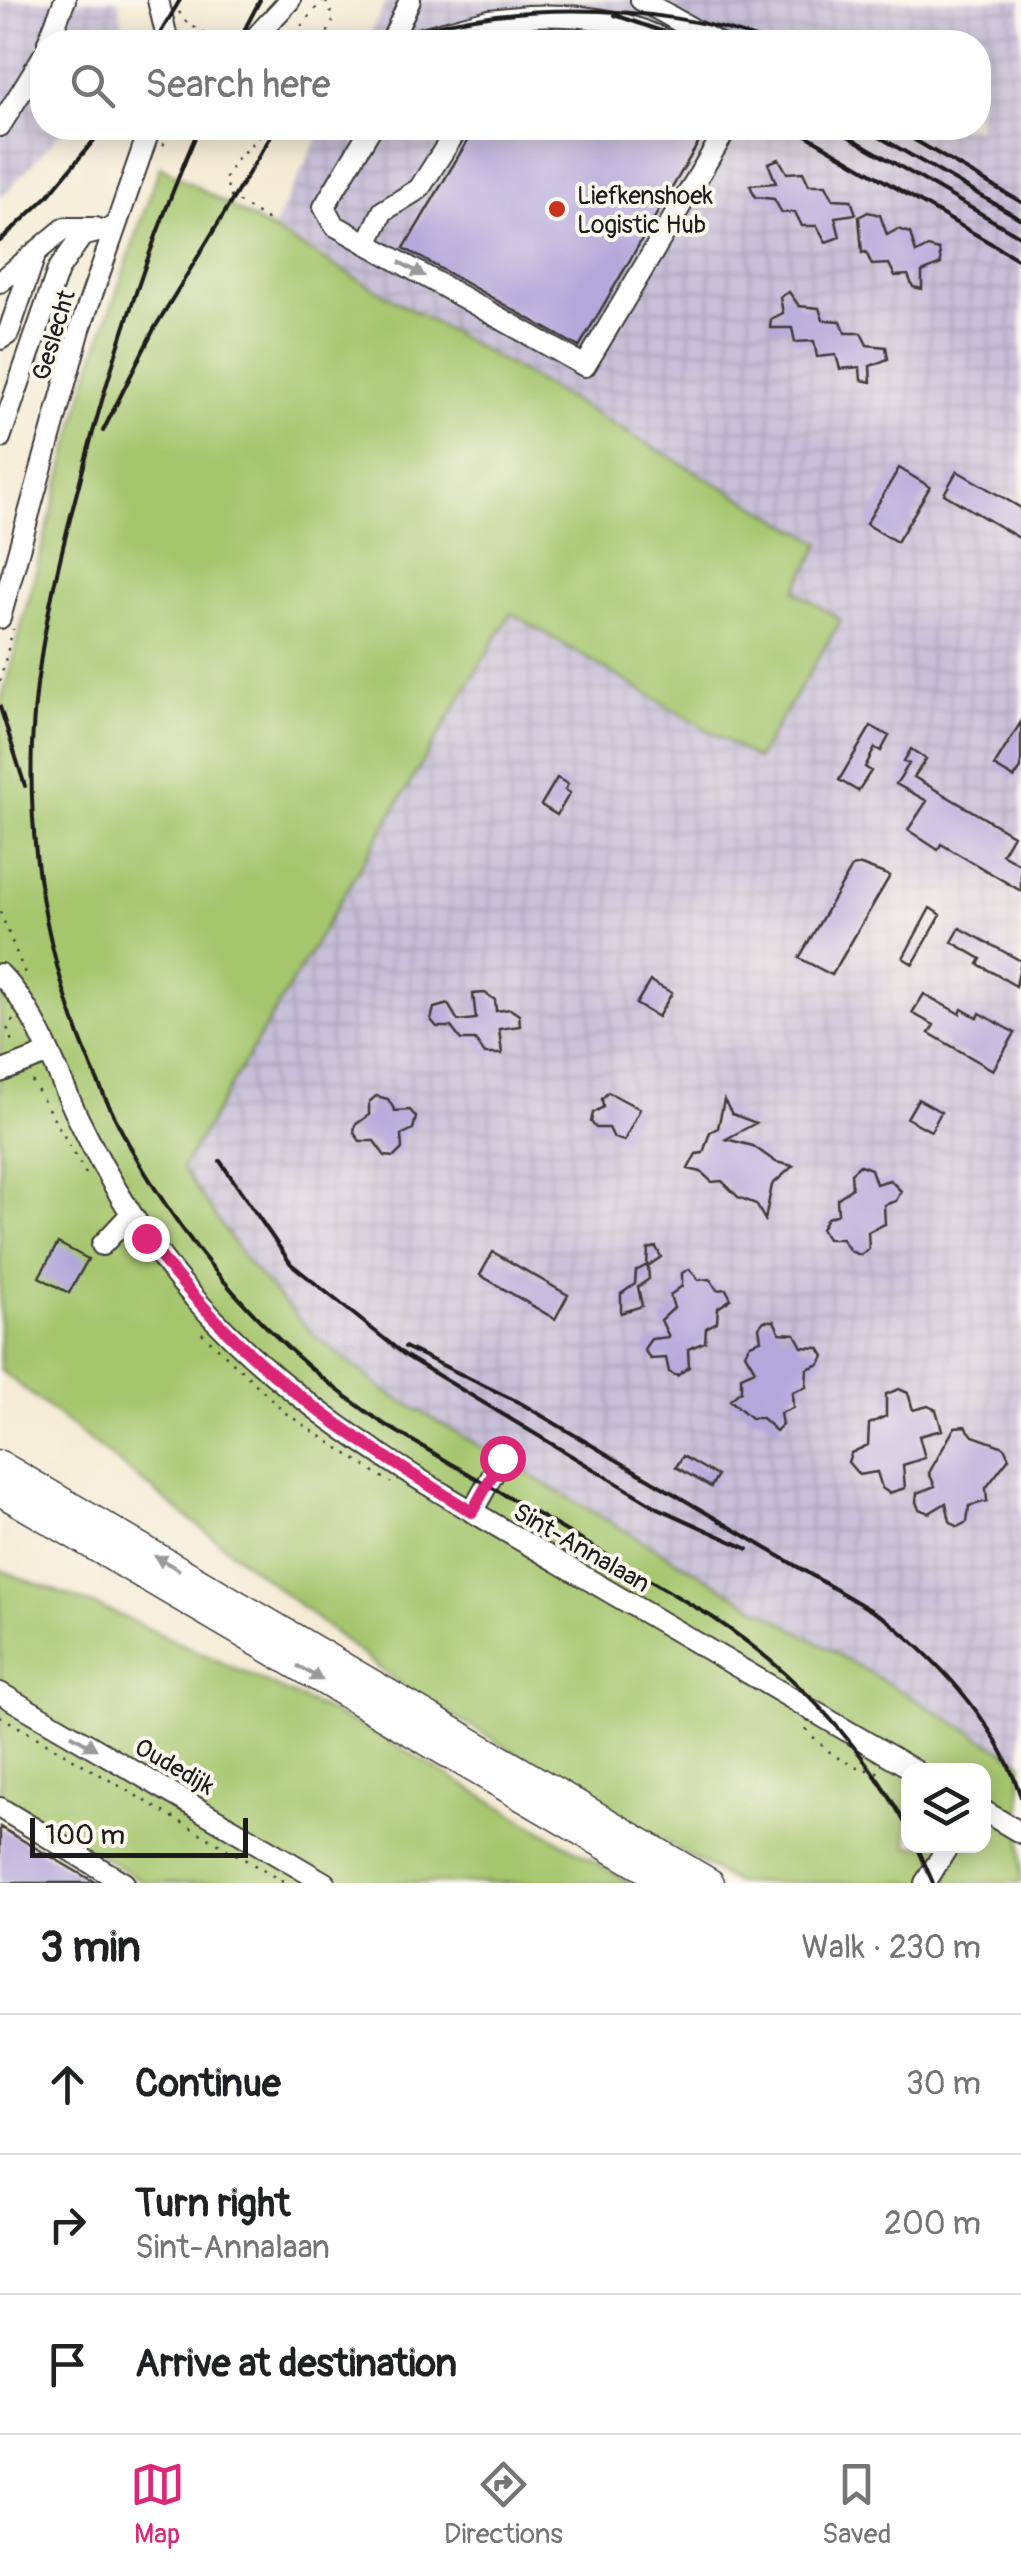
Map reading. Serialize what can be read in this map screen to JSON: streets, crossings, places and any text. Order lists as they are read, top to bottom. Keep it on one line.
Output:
{"streets":{"street":["Geslecht","Sint-Annalaan","Oudedijk"]},"places":["Liefkenshoek Logistic Hub"],"scale_bar":"100 m","page":{"search":"Search here","scale":"100 m","heading":["3 min","Walk · 230 m"],"list":[["Continue","30 m"],["Turn right","Sint-Annalaan","200 m"],"Arrive at destination"],"nav":["Map","Directions","Saved"]}}
